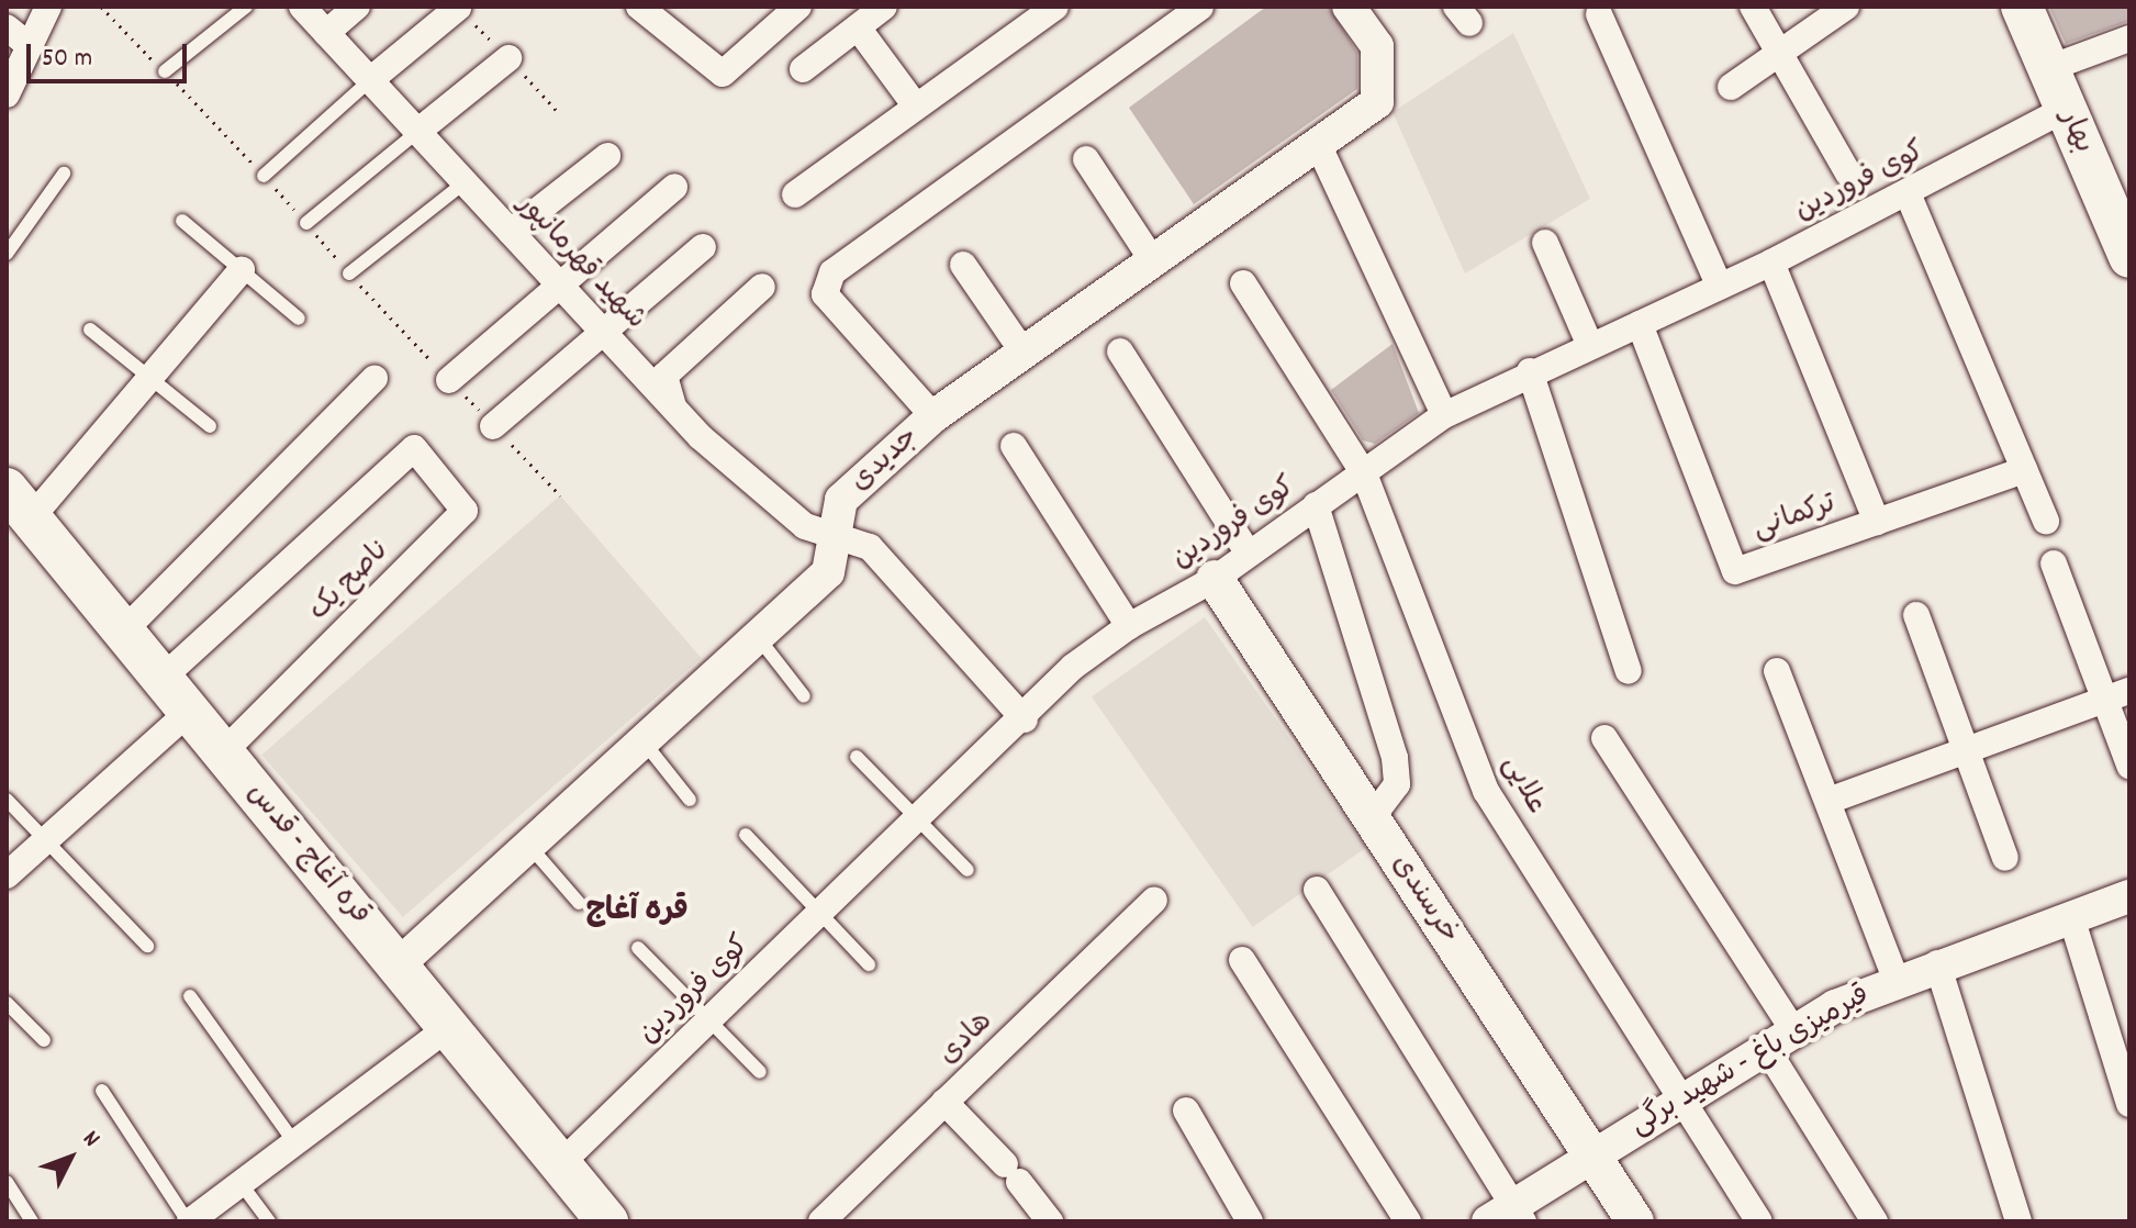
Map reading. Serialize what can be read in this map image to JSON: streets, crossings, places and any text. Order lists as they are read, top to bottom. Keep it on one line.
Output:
{"streets":{"main road":["بهار","قره آغاج - قدس","خرسندی"],"street":["کوی فروردین","شهید قهرمانپور","جدیدی","ترکمانی","ناصح یک","علایی","هادی","قیرمیزی باغ - شهید برگی"]},"crossings":[["بهار","کوی فروردین"],["کوی فروردین","شهید قهرمانپور"],["کوی فروردین","ترکمانی"],["کوی فروردین","علایی"],["کوی فروردین","قره آغاج - قدس"],["کوی فروردین","خرسندی"],["شهید قهرمانپور","جدیدی"],["جدیدی","قره آغاج - قدس"],["ناصح یک","قره آغاج - قدس"],["علایی","قیرمیزی باغ - شهید برگی"],["خرسندی","قیرمیزی باغ - شهید برگی"]],"districts":["قره آغاج"],"scale_bar":"50 m","north":"top right"}
